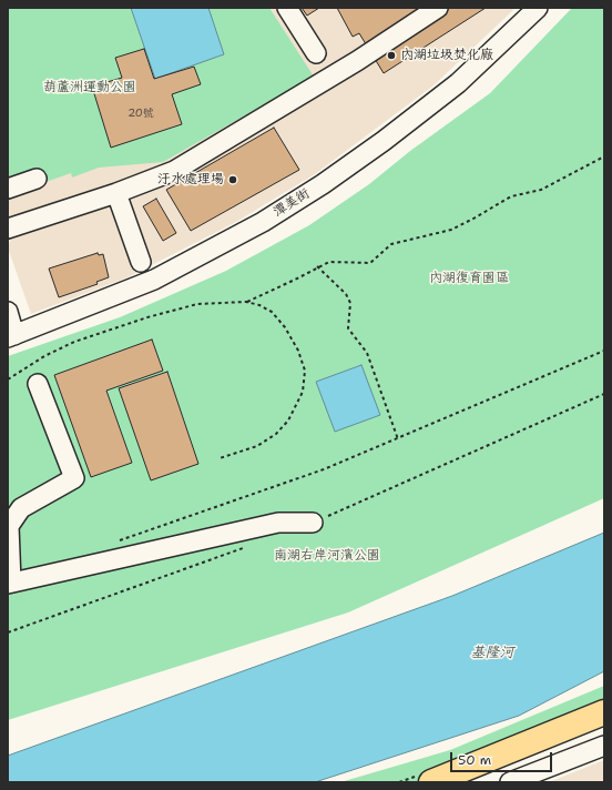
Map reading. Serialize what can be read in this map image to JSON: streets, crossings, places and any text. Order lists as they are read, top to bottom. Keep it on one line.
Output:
{"streets":{"street":["潭美街"]},"water":["基隆河"],"parks":["葫蘆洲運動公園","內湖復育園區","南湖右岸河濱公園"],"places":["內湖垃圾焚化廠","汙水處理場"],"house_numbers":["20號"],"scale_bar":"50 m"}
